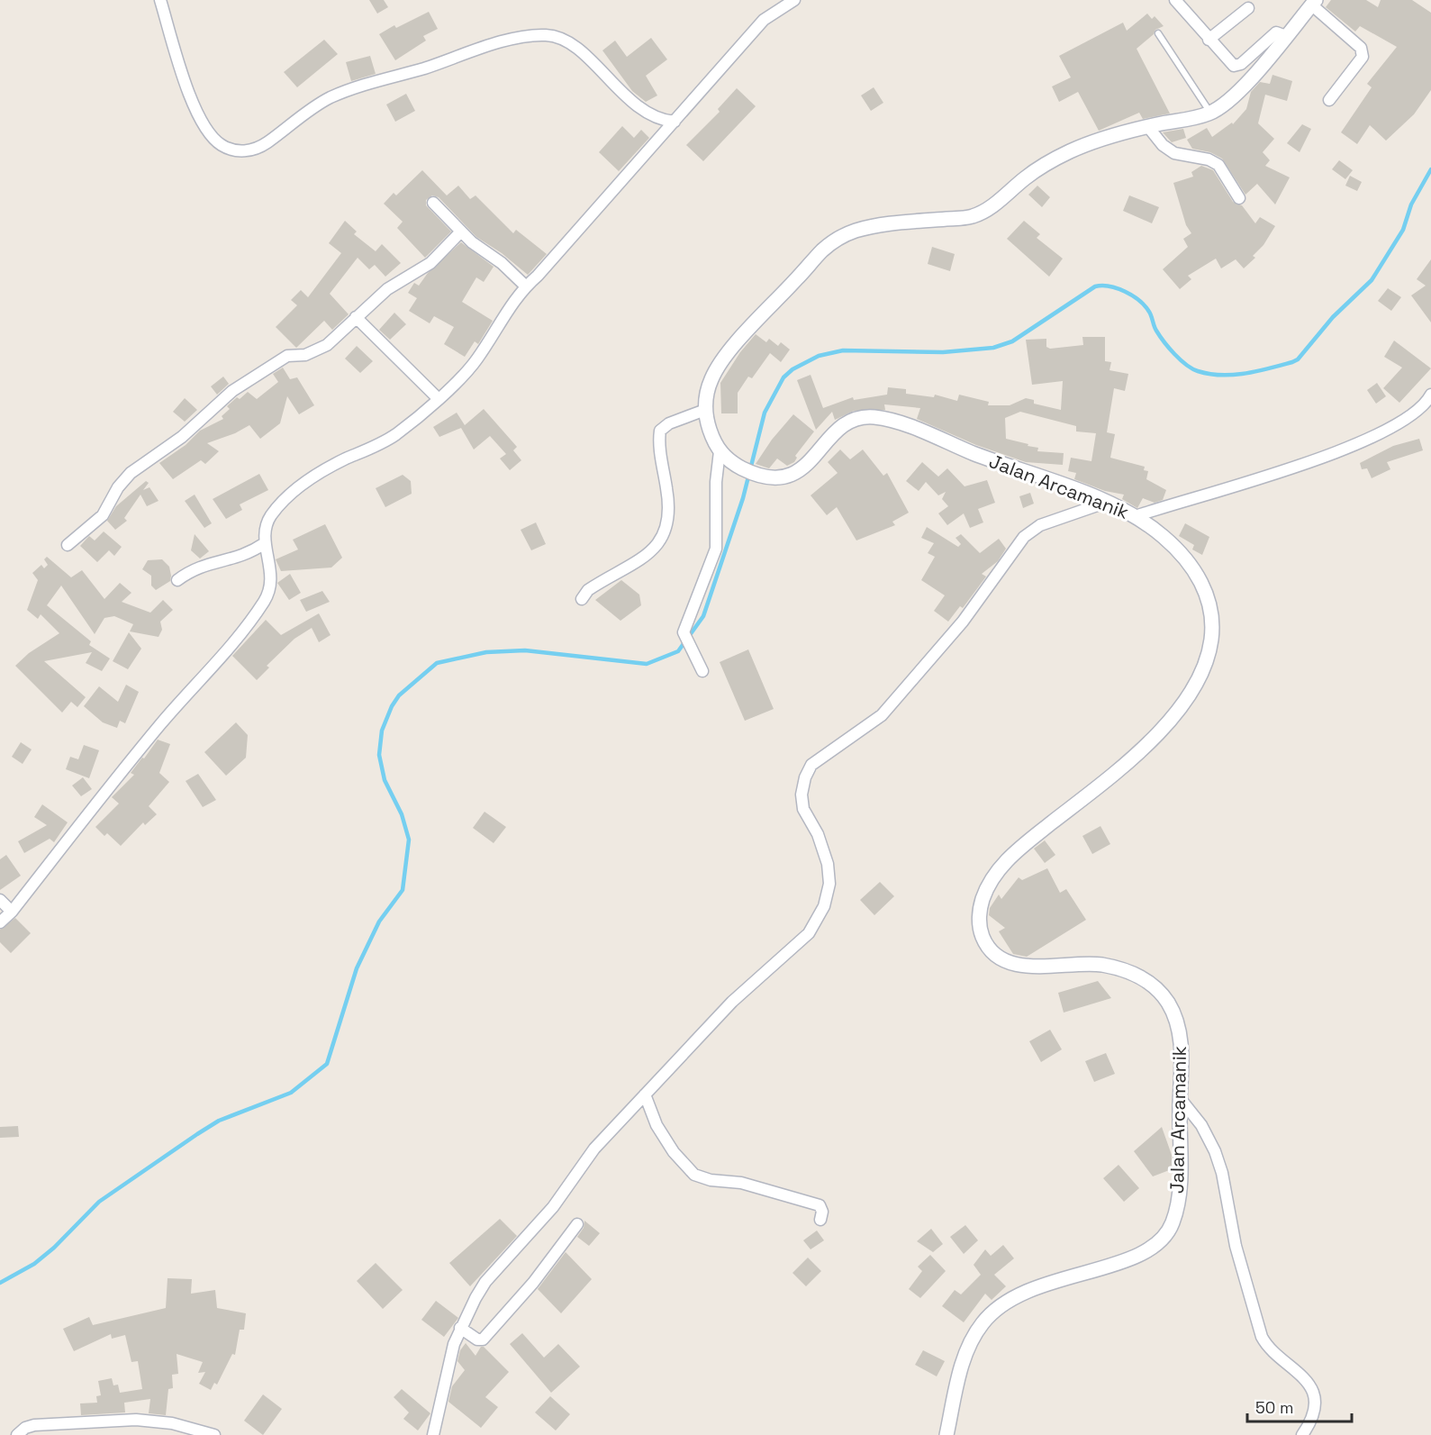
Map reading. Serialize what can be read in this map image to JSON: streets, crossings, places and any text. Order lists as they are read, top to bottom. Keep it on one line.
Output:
{"streets":{"street":["Jalan Arcamanik"]},"scale_bar":"50 m"}
